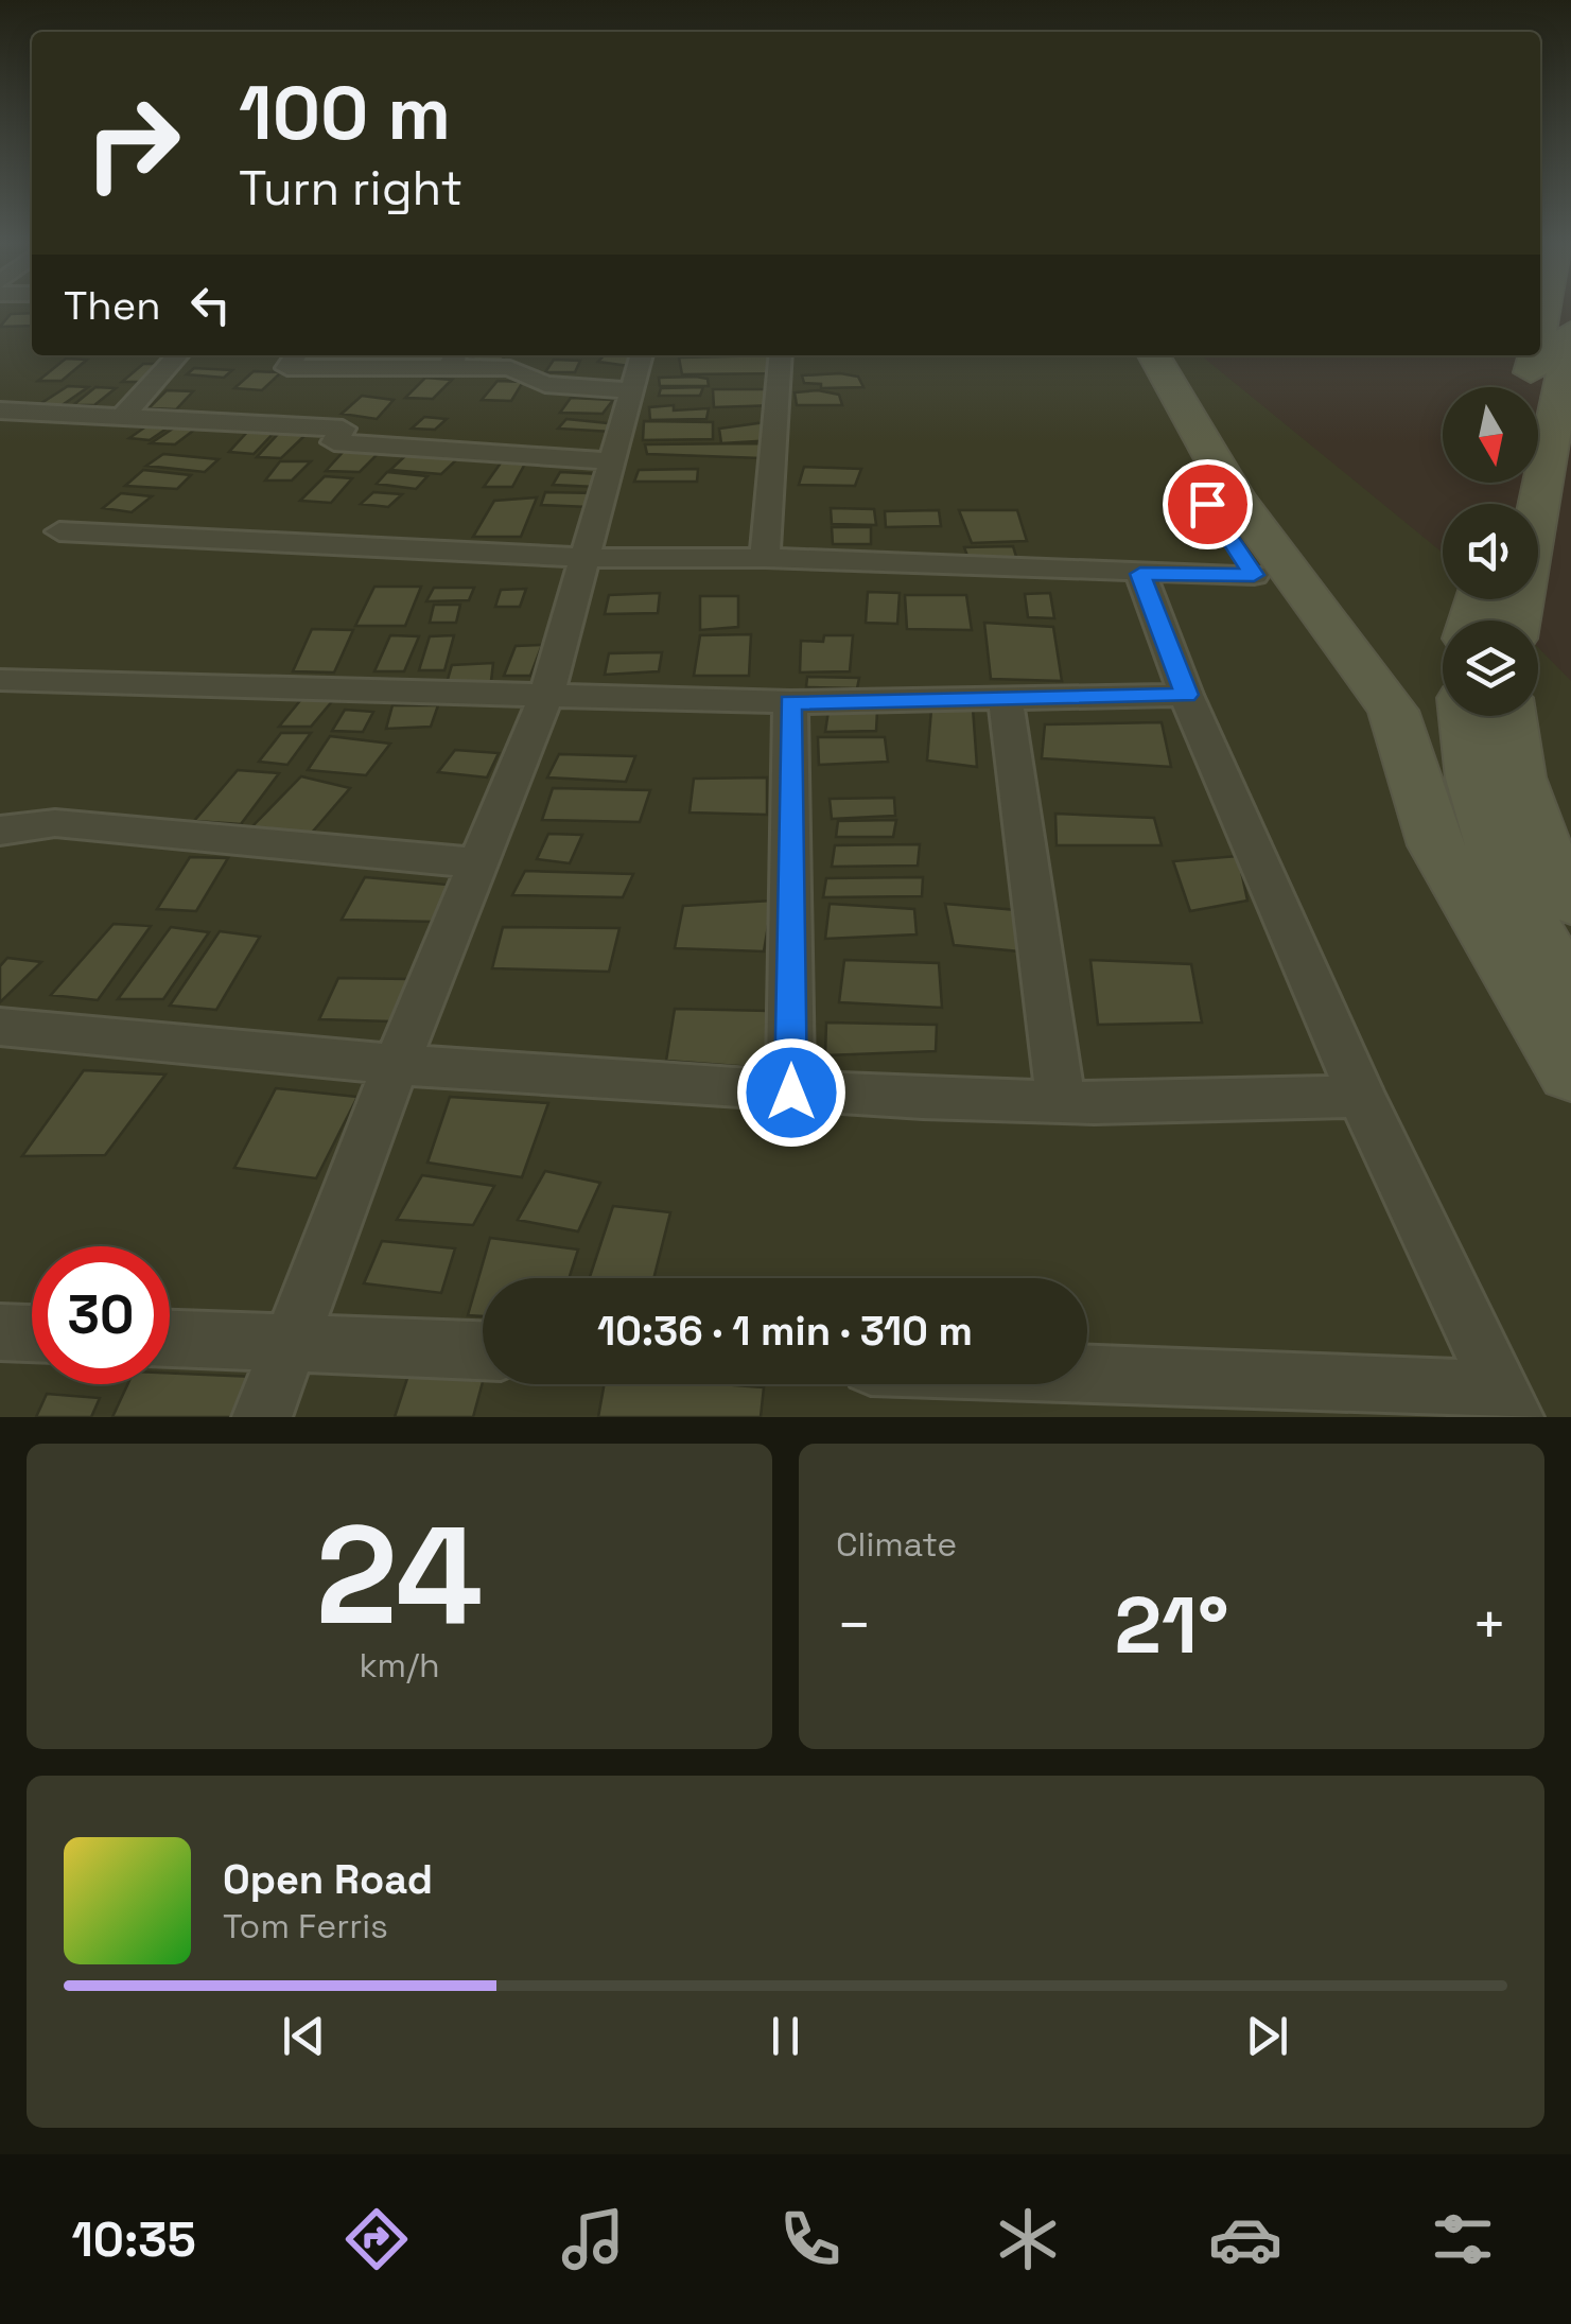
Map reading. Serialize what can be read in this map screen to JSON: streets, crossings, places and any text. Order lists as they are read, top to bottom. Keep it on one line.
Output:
{"north":"bottom","page":{"turn":["100 m","Turn right"],"then":"Then","limit":"30","trip":"10:36 · 1 min · 310 m","tile":[["24","km/h"],"Climate"],"heat":["−","21°","+"],"song":["Open Road","Tom Ferris"],"tabs":"10:35"}}
